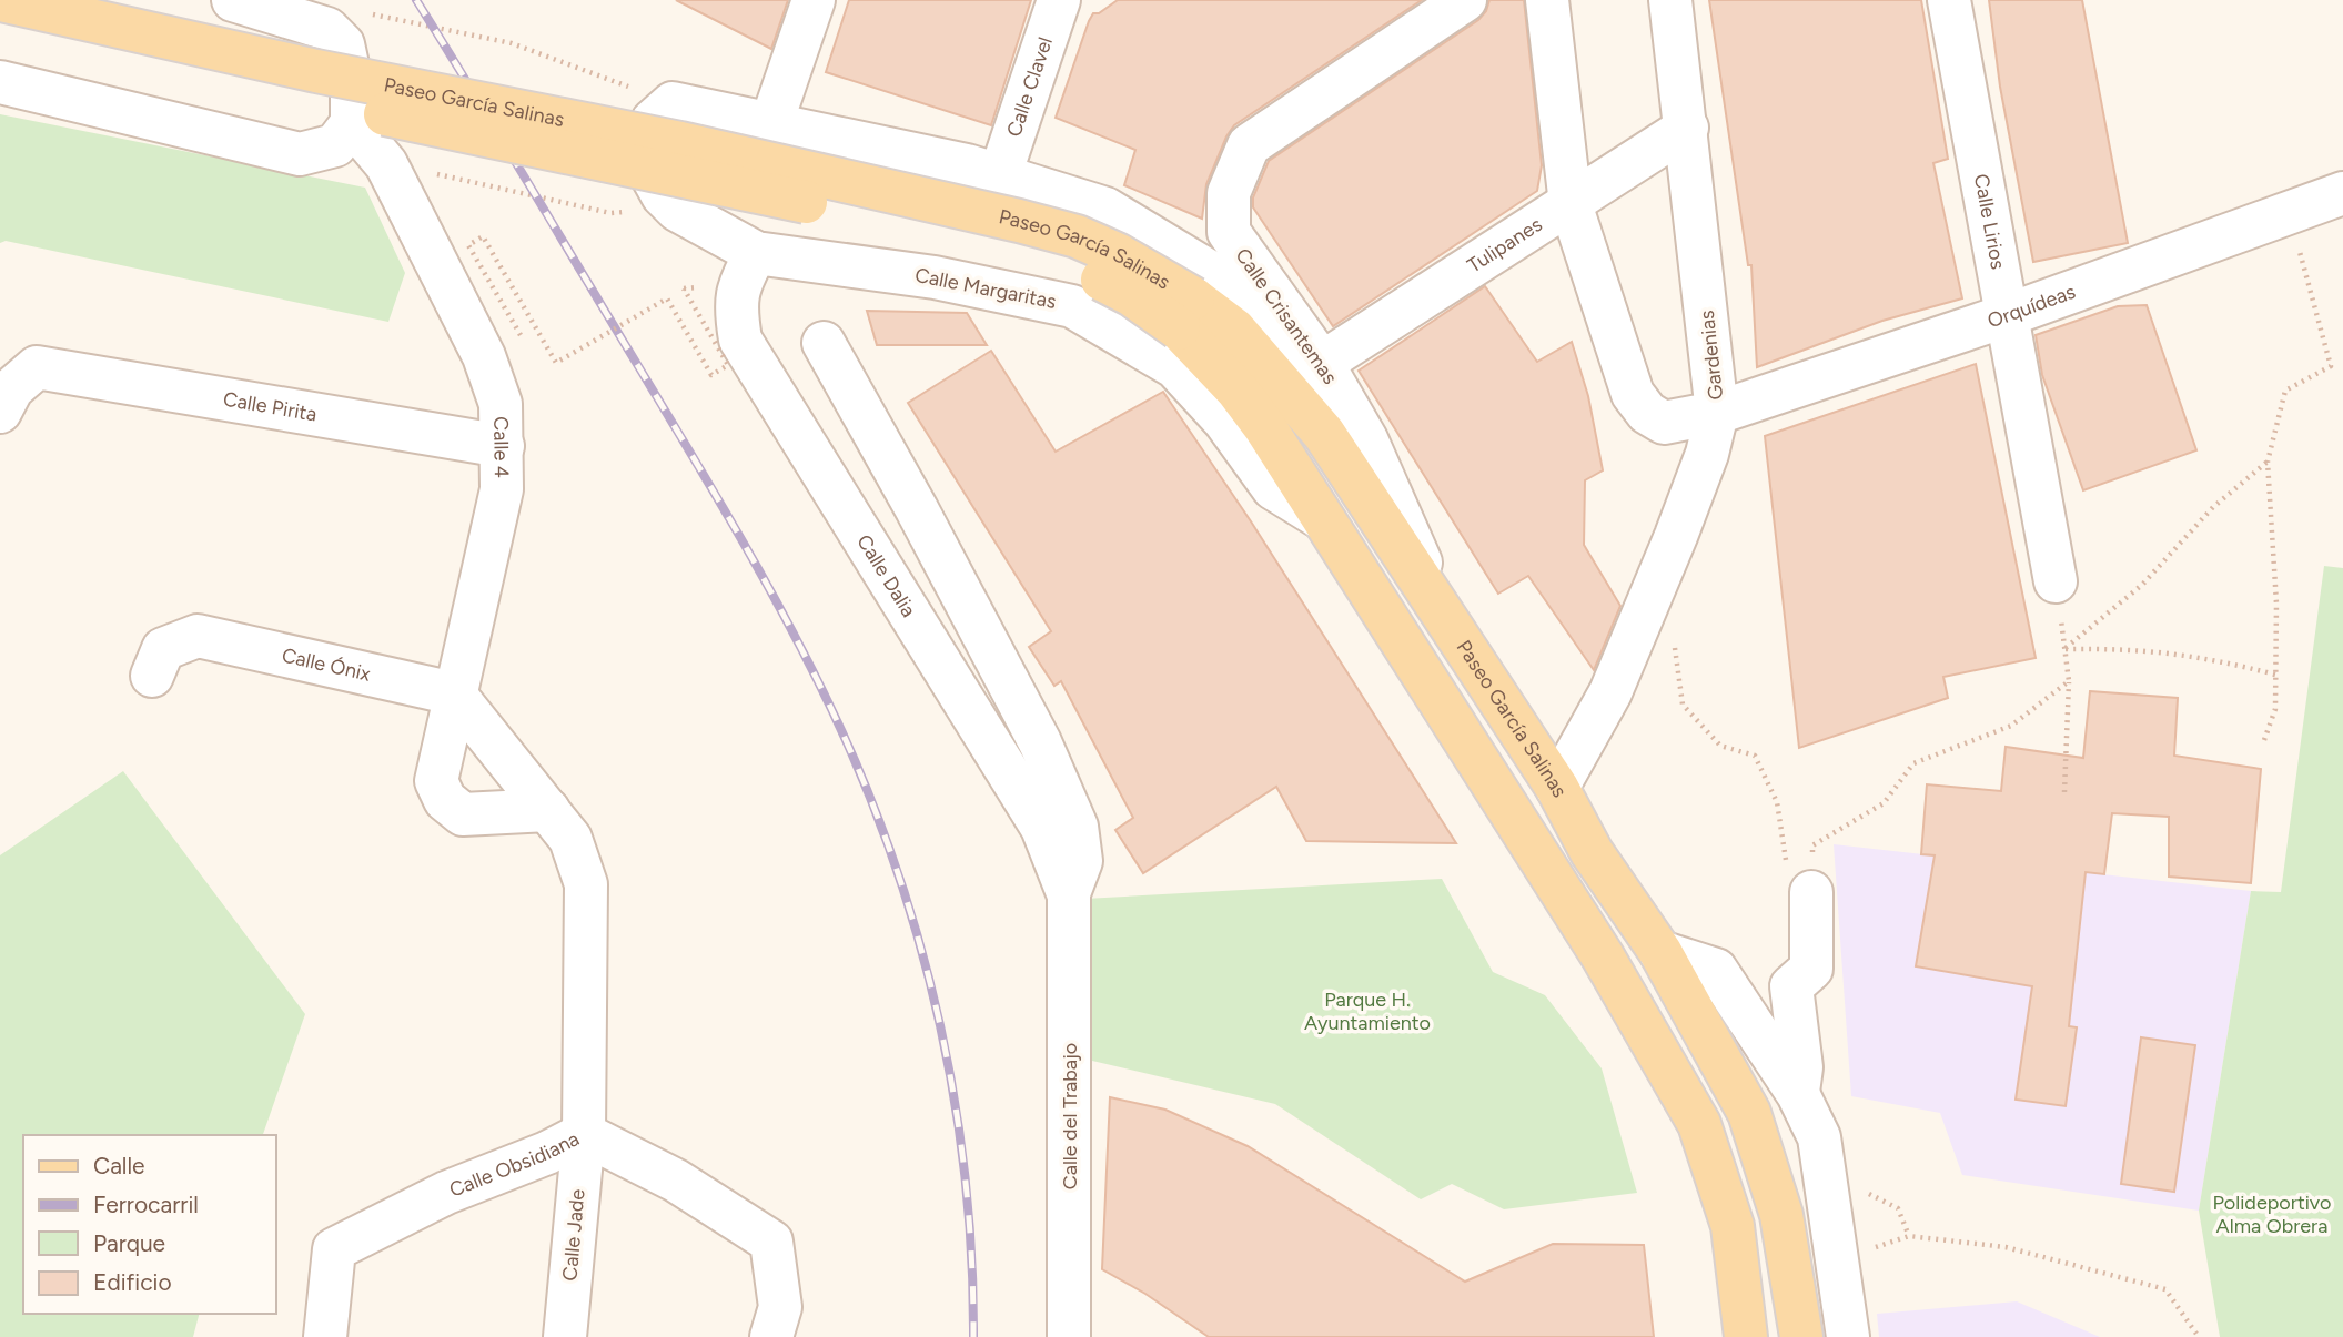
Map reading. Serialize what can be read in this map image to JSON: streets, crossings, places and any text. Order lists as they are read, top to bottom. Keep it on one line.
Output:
{"streets":{"main road":["Paseo García Salinas"],"street":["Calle Clavel","Calle Lirios","Tulipanes","Calle Margaritas","Orquídeas","Calle Crisantemas","Gardenias","Calle Pirita","Calle 4","Calle Dalia","Calle Ónix","Calle del Trabajo","Calle Obsidiana","Calle Jade"]},"crossings":[["Paseo García Salinas","Calle Margaritas"],["Paseo García Salinas","Calle Crisantemas"],["Paseo García Salinas","Gardenias"],["Calle Lirios","Orquídeas"],["Tulipanes","Orquídeas"],["Tulipanes","Calle Crisantemas"],["Tulipanes","Gardenias"],["Calle Margaritas","Calle Dalia"],["Orquídeas","Gardenias"],["Calle Pirita","Calle 4"],["Calle 4","Calle Ónix"],["Calle 4","Calle Jade"],["Calle Dalia","Calle del Trabajo"],["Calle Ónix","Calle Jade"],["Calle Obsidiana","Calle Jade"]],"parks":["Parque H. Ayuntamiento","Polideportivo Alma Obrera"],"legend":["Calle","Ferrocarril","Parque","Edificio"]}
